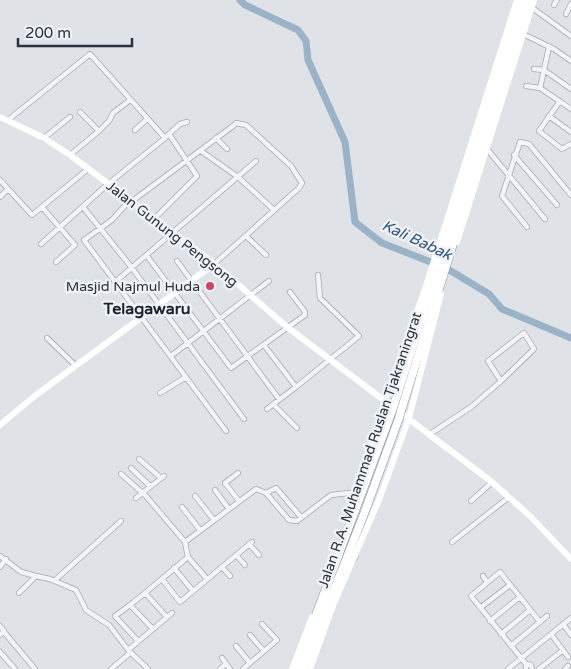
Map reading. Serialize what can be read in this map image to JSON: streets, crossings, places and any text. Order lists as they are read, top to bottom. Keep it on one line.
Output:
{"streets":{"highway":["Jalan R.A. Muhammad Ruslan Tjakraningrat"],"street":["Jalan Gunung Pengsong"]},"crossings":[["Jalan Gunung Pengsong","Jalan R.A. Muhammad Ruslan Tjakraningrat"]],"districts":["Telagawaru"],"water":["Kali Babak"],"places":["Masjid Najmul Huda"],"scale_bar":"200 m"}
